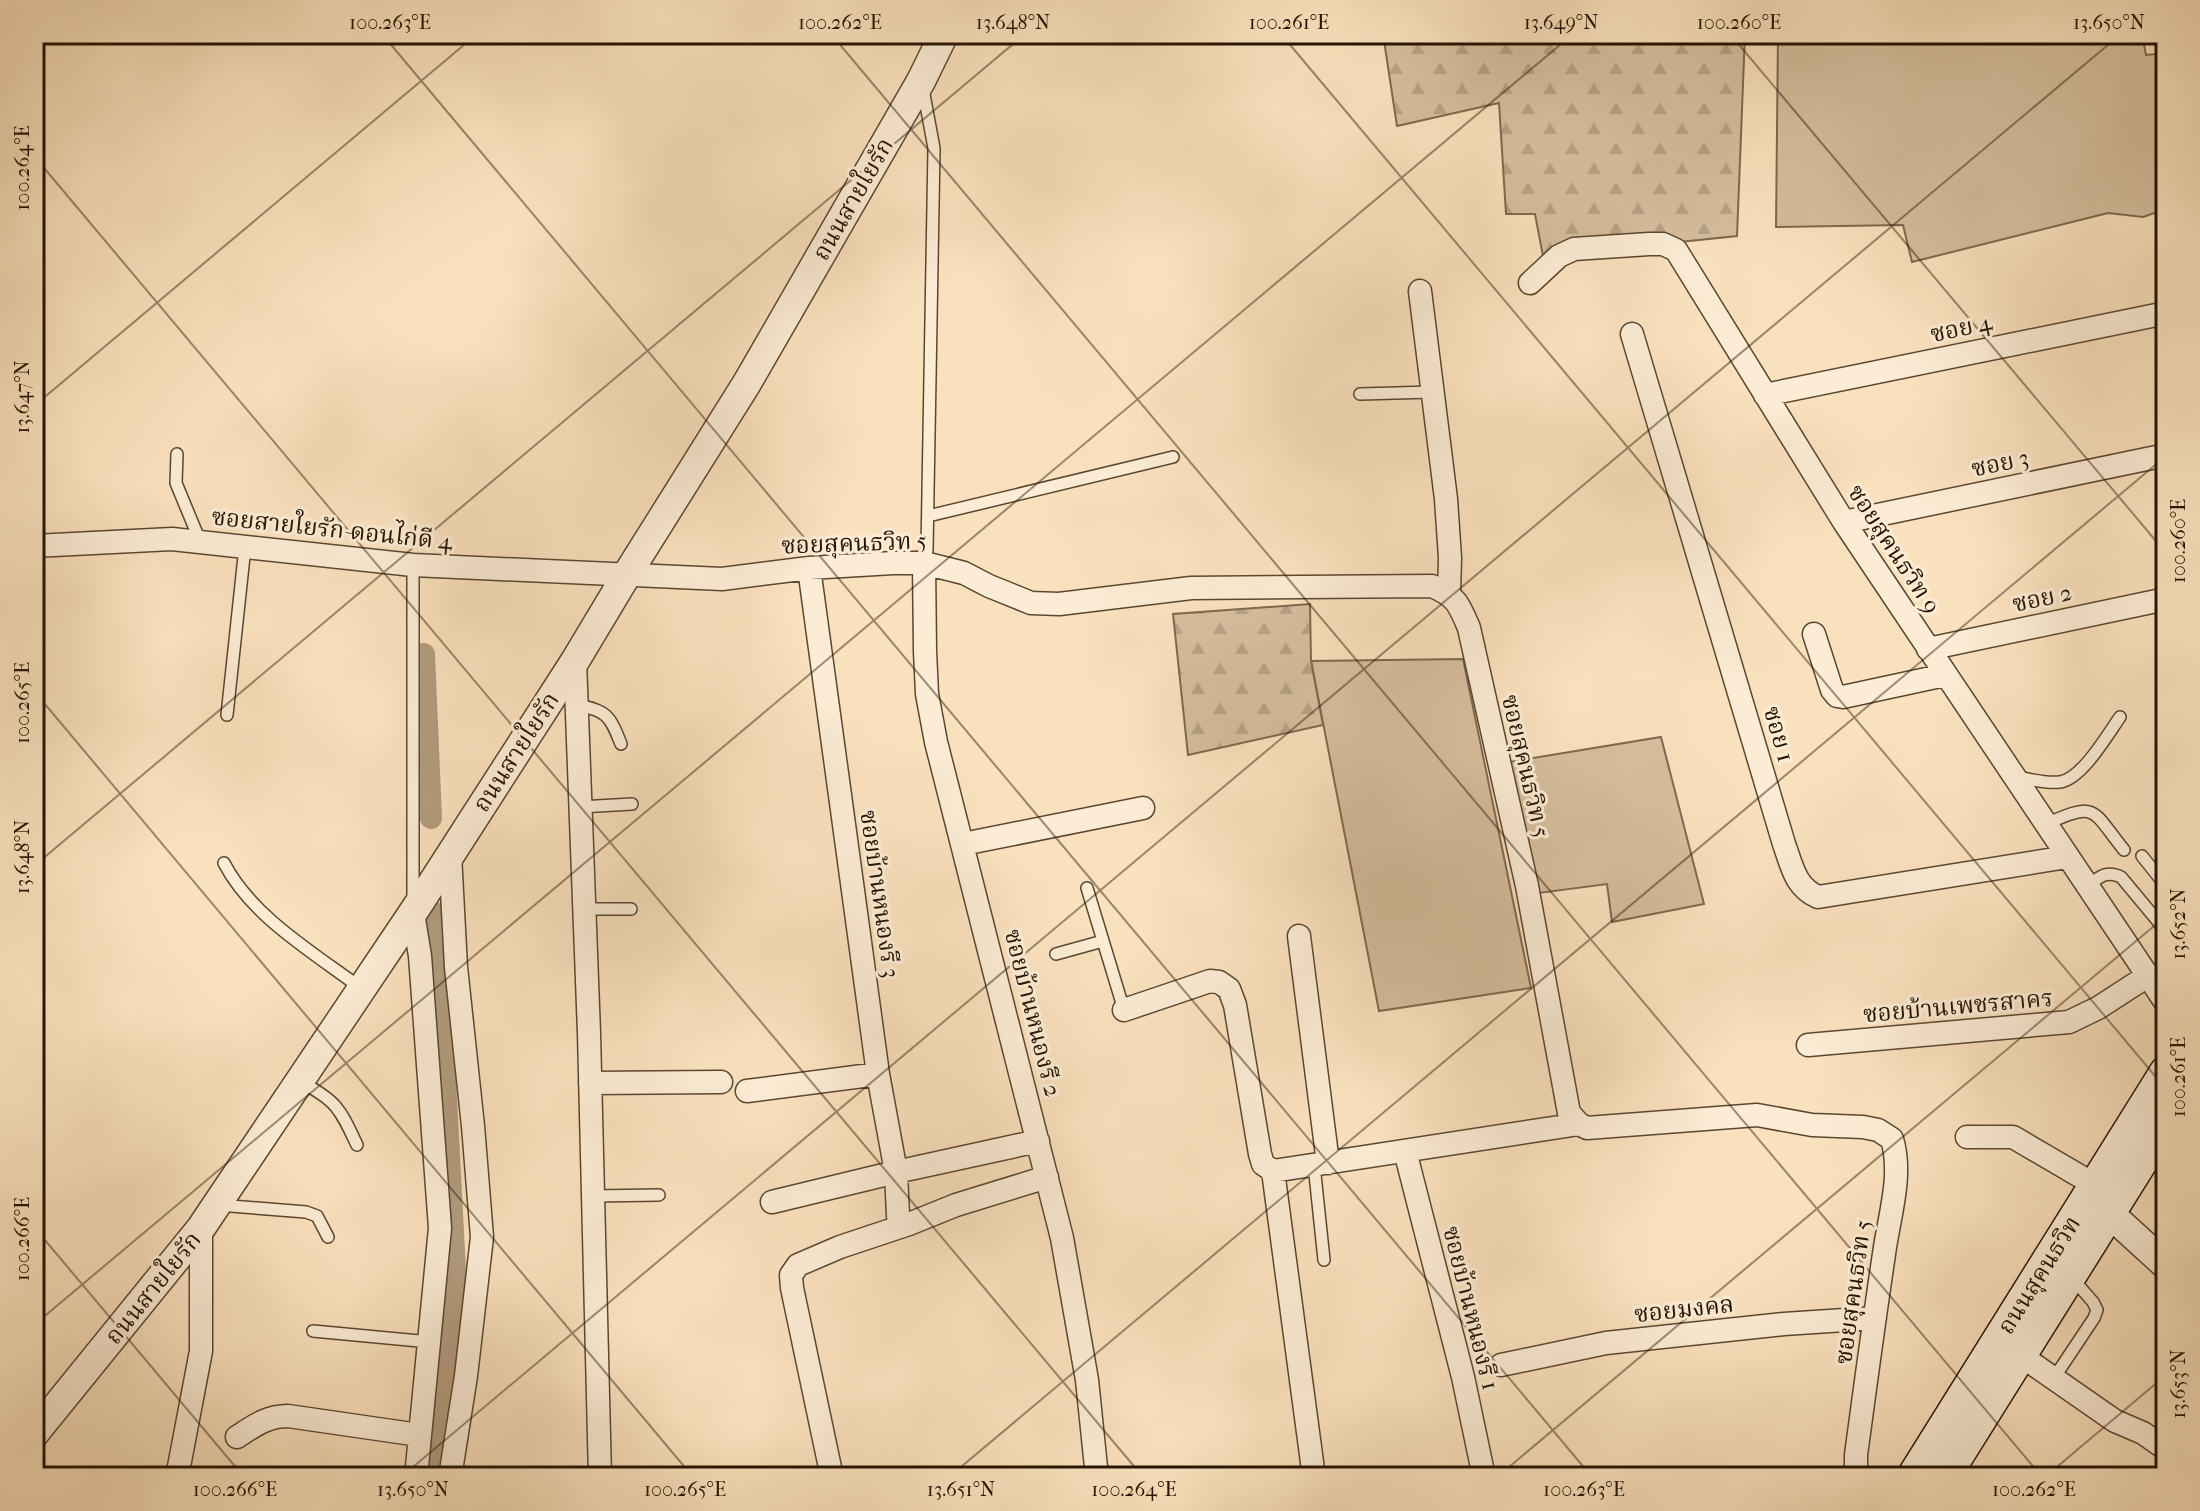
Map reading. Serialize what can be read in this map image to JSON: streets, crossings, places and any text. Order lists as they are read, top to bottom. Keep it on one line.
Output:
{"streets":{"main road":["ถนนสุคนธวิท"],"street":["ถนนสายใยรัก","ซอย 4","ซอย 3","ซอยสายใยรัก-ดอนไก่ดี 4","ซอยสุคนธวิท 5","ซอยสุคนธวิท 9","ซอย 2","ซอย 1","ซอยบ้านหนองรี 3","ซอยบ้านเพชรสาคร","ซอยบ้านหนองรี 2","ซอยบ้านหนองรี 1","ซอยมงคล"]},"crossings":[["ถนนสายใยรัก","ซอยสายใยรัก-ดอนไก่ดี 4"],["ถนนสายใยรัก","ซอยสุคนธวิท 5"],["ซอย 4","ซอยสุคนธวิท 9"],["ซอย 3","ซอยสุคนธวิท 9"],["ซอยสายใยรัก-ดอนไก่ดี 4","ซอยสุคนธวิท 5"],["ซอยสุคนธวิท 5","ซอยบ้านหนองรี 3"],["ซอยสุคนธวิท 5","ซอยบ้านหนองรี 2"],["ซอยสุคนธวิท 5","ซอยมงคล"],["ซอยสุคนธวิท 9","ซอย 2"],["ซอยสุคนธวิท 9","ซอย 1"],["ซอยสุคนธวิท 9","ซอยบ้านเพชรสาคร"]],"coordinates":["100.263°E","100.262°E","13.648°N","100.261°E","13.649°N","100.260°E","13.650°N","100.264°E","13.647°N","100.265°E","13.652°N","100.266°E","13.653°N","13.651°N"]}
